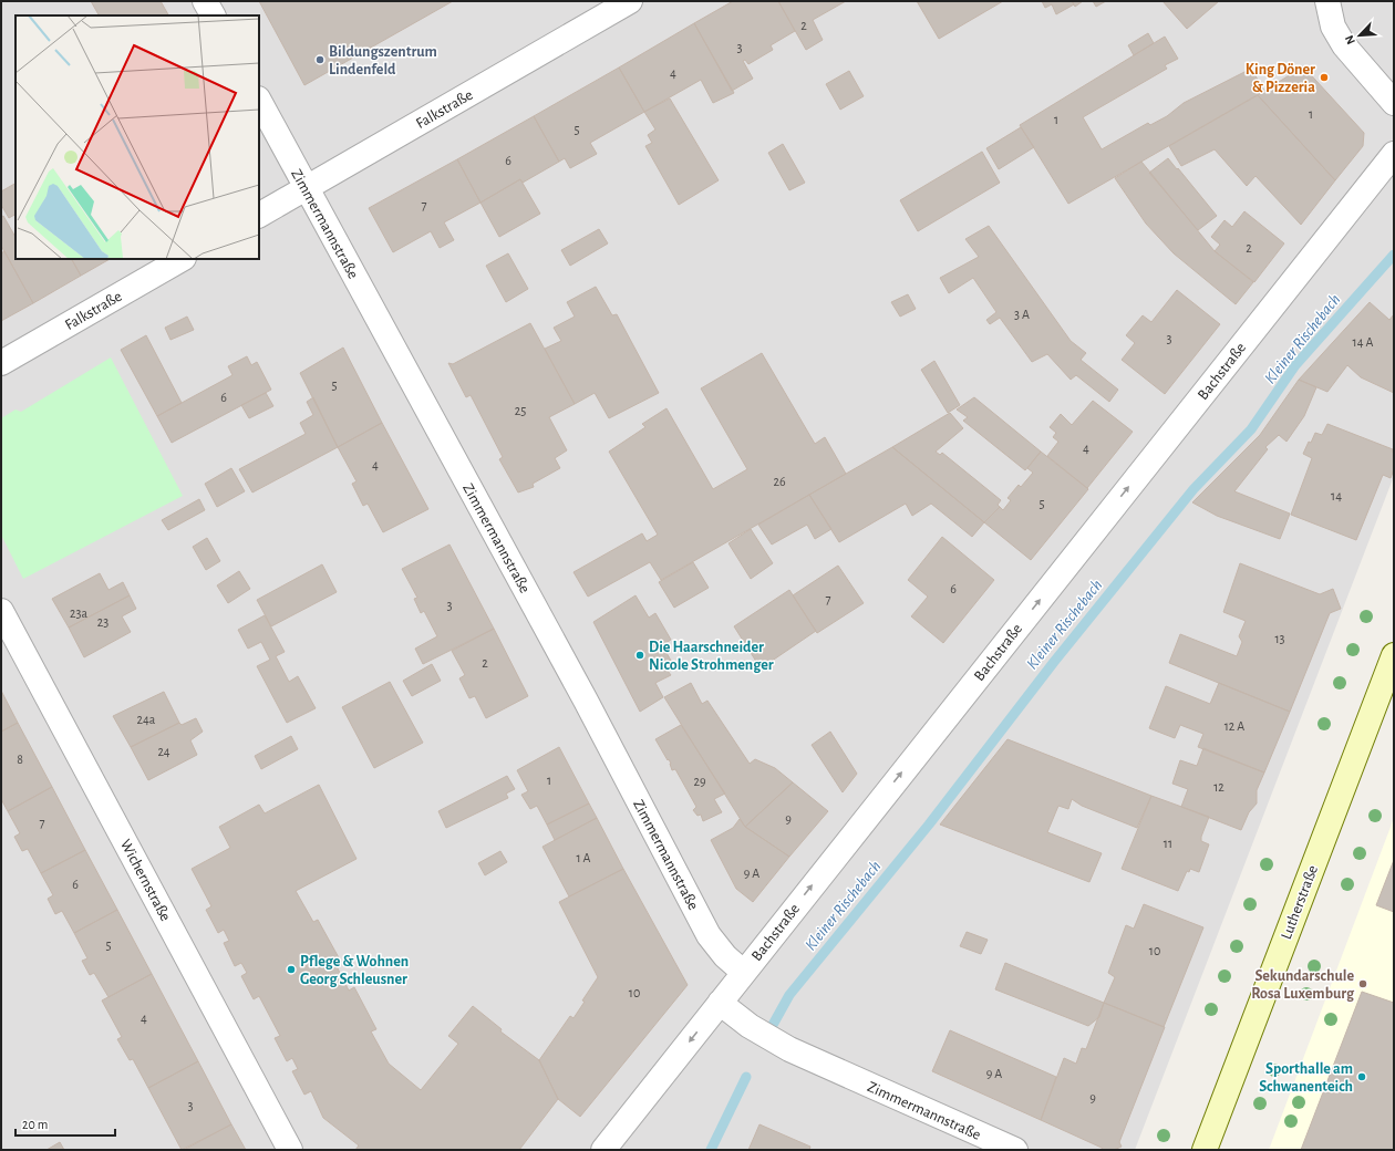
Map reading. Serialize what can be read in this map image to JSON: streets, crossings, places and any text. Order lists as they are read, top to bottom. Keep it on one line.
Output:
{"streets":{"street":["Falkstraße","Zimmermannstraße","Bachstraße","Wichernstraße","Lutherstraße"]},"crossings":[["Falkstraße","Zimmermannstraße"],["Zimmermannstraße","Bachstraße"]],"water":["Kleiner Rischebach"],"places":["Bildungszentrum Lindenfeld","King Döner & Pizzeria","Die Haarschneider Nicole Strohmenger","Pflege & Wohnen Georg Schleusner","Sekundarschule Rosa Luxemburg","Sporthalle am Schwanenteich"],"house_numbers":["2","3","4","1","1","5","6","7","2","3 A","3","14 A","5","6","25","4","4","26","14","5","6","7","3","23a","23","13","2","24a","12 A","24","8","1","29","12","9","7","11","1 A","9 A","6","5","10","10","4","9 A","9","3"],"scale_bar":"20 m","north":"bottom left"}
